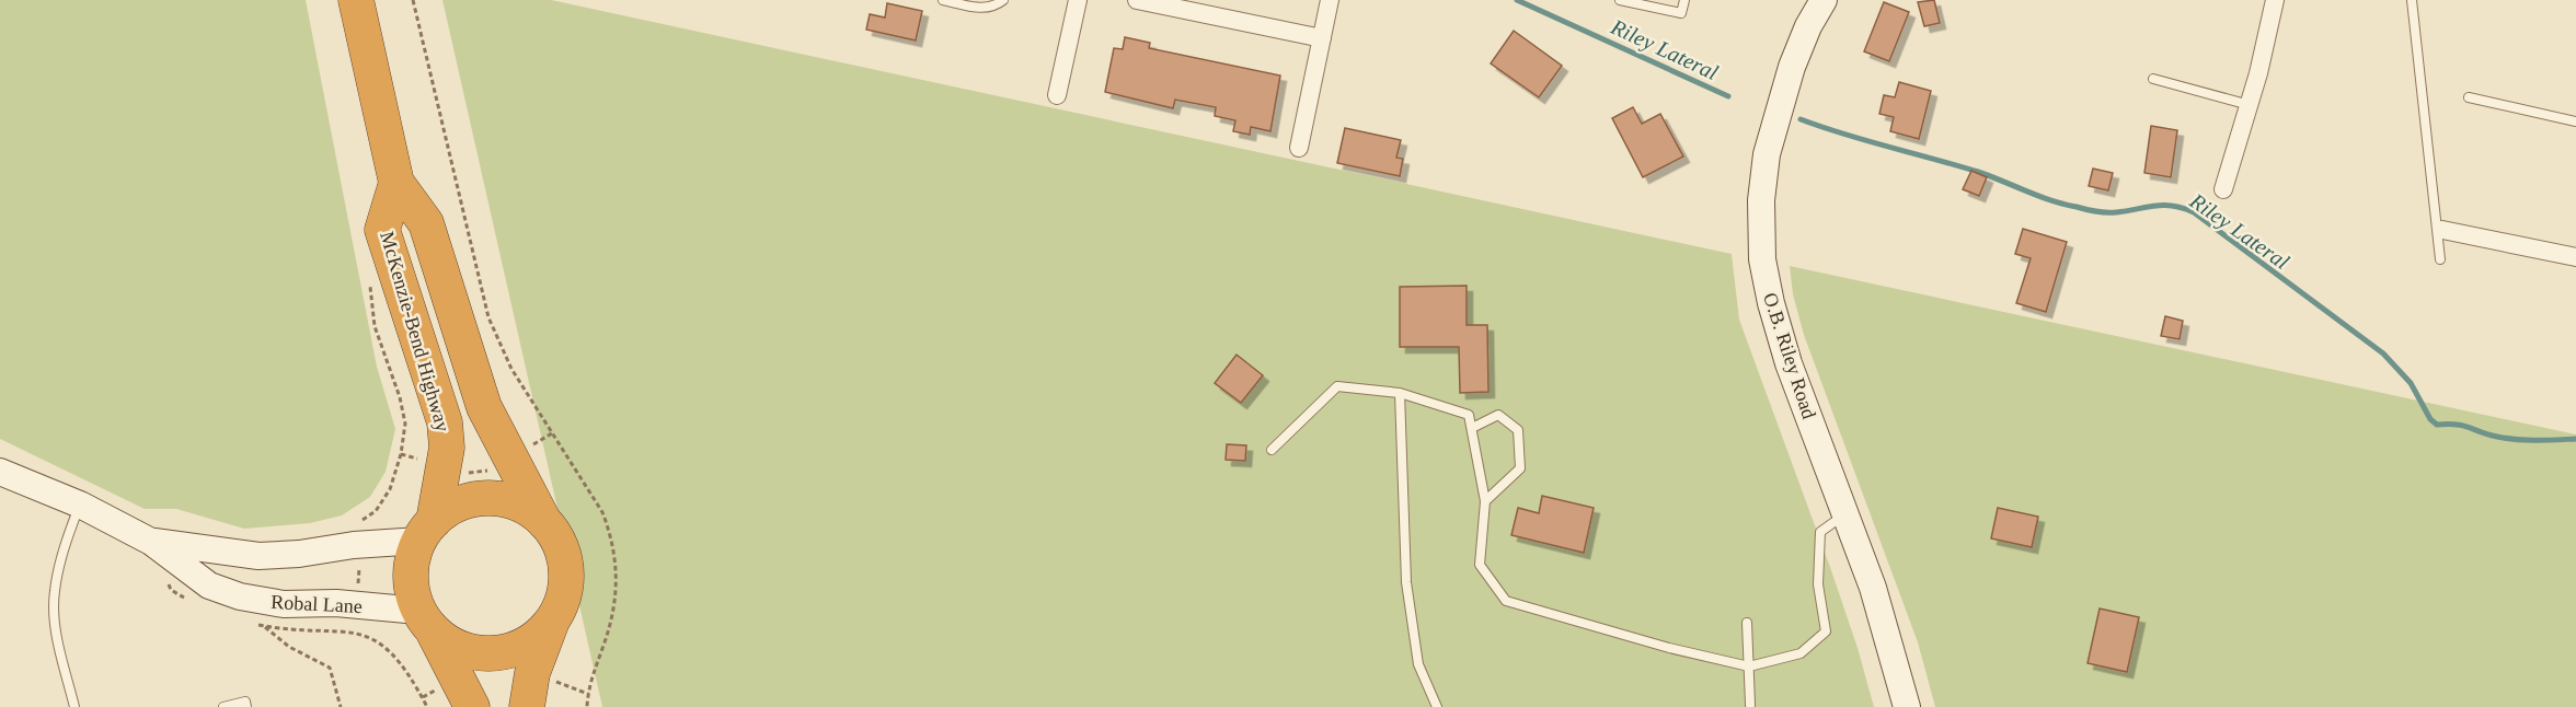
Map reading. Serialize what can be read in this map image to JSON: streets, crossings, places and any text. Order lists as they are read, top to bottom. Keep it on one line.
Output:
{"streets":{"highway":["McKenzie-Bend Highway"],"street":["O.B. Riley Road","Robal Lane"]},"crossings":[["McKenzie-Bend Highway","Robal Lane"]],"water":["Riley Lateral"]}
